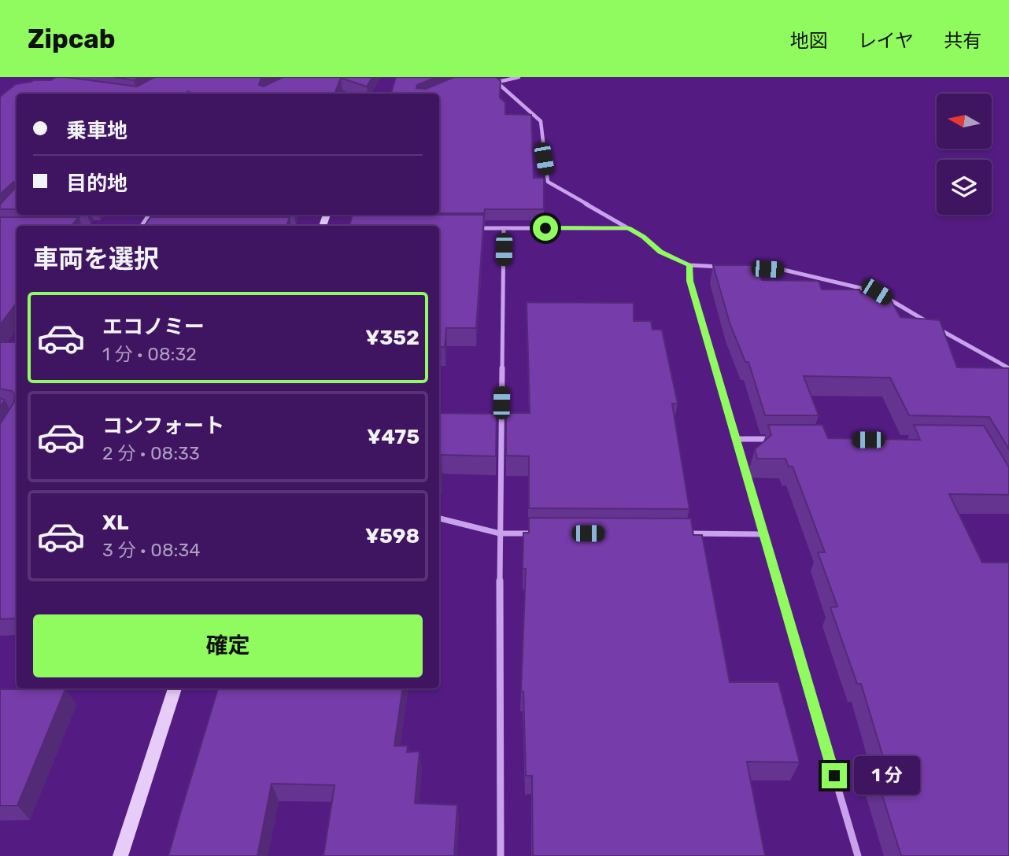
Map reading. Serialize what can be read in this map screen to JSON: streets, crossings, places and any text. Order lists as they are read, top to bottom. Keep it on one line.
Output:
{"north":"left","page":{"header":"Zipcab","nav":["地図","レイヤ","共有"],"banner":["乗車地","目的地"],"heading":"車両を選択","list":[{"name":"エコノミー","note":"1 分 · 08:32","value":"¥352"},{"name":"コンフォート","note":"2 分 · 08:33","value":"¥475"},{"name":"XL","note":"3 分 · 08:34","value":"¥598"}],"buttons":"確定","bubble":"1 分"}}
